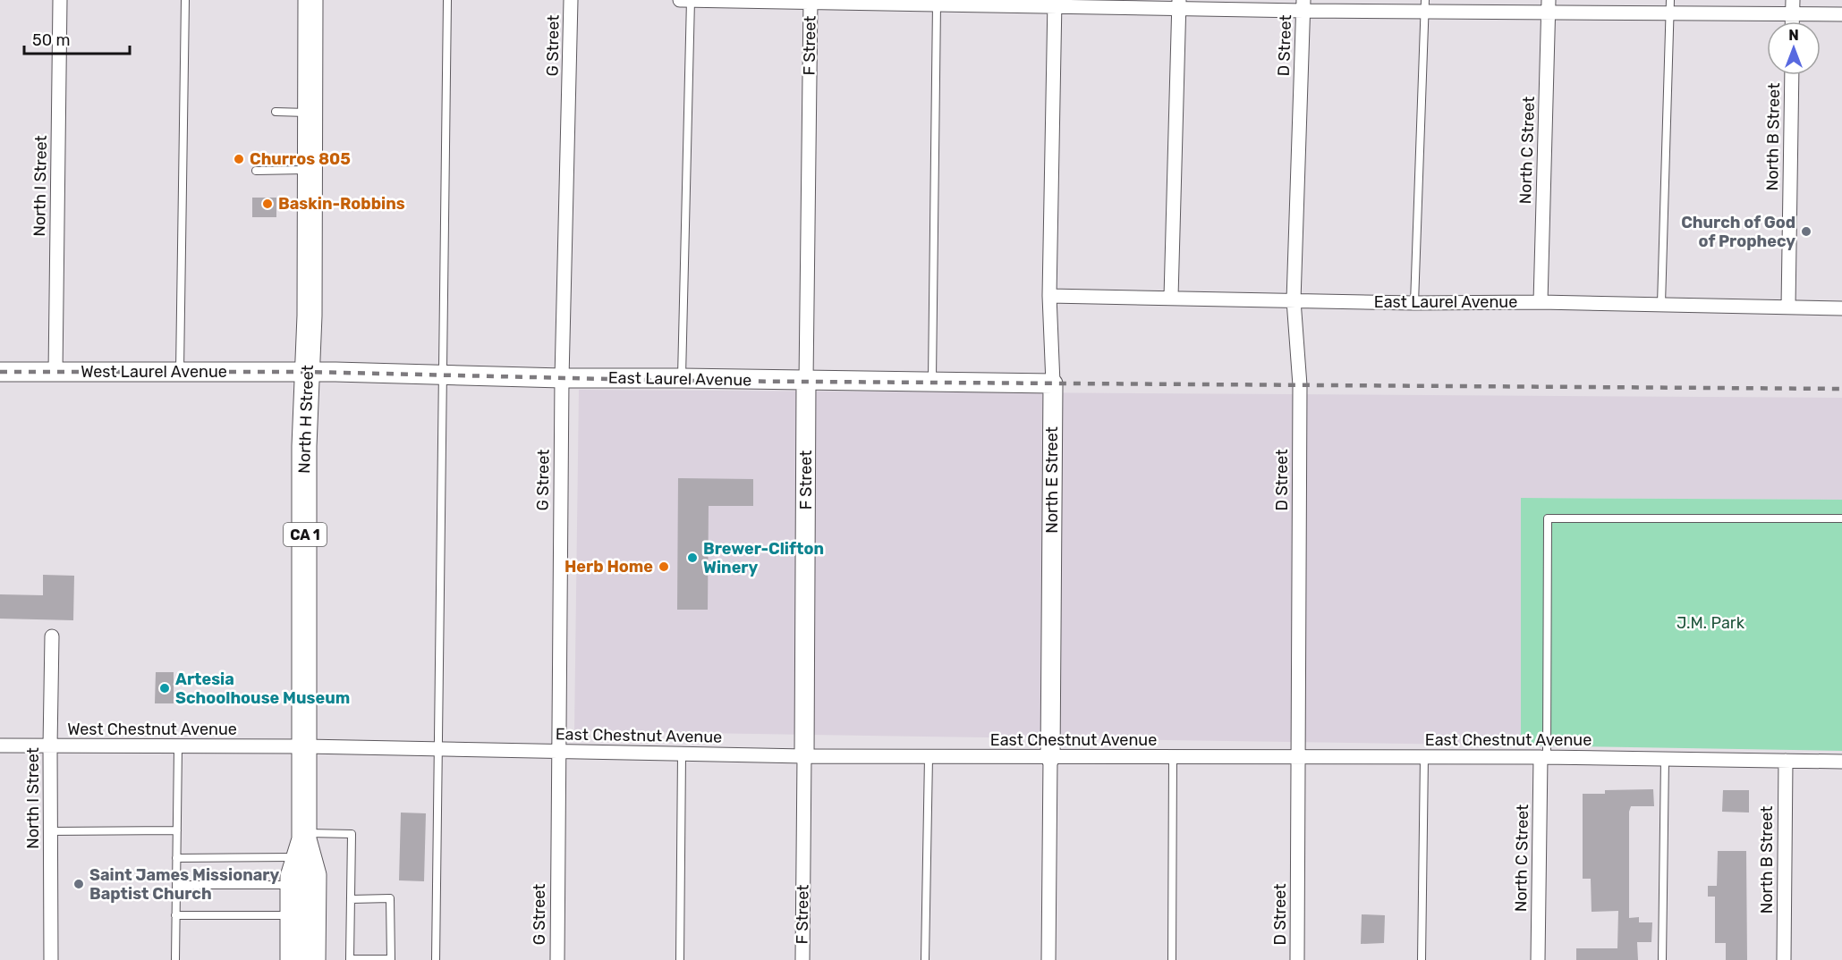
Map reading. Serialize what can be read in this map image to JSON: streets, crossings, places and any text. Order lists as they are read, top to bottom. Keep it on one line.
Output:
{"streets":{"highway":["North H Street","CA 1"],"street":["G Street","F Street","D Street","North B Street","North C Street","North I Street","East Laurel Avenue","West Laurel Avenue","North E Street","West Chestnut Avenue","East Chestnut Avenue"]},"crossings":[["G Street","East Laurel Avenue"],["G Street","East Chestnut Avenue"],["F Street","East Laurel Avenue"],["F Street","East Chestnut Avenue"],["D Street","East Laurel Avenue"],["D Street","East Chestnut Avenue"],["North B Street","East Laurel Avenue"],["North B Street","East Chestnut Avenue"],["North C Street","East Laurel Avenue"],["North C Street","East Chestnut Avenue"],["North I Street","West Laurel Avenue"],["North I Street","West Chestnut Avenue"],["East Laurel Avenue","West Laurel Avenue"],["East Laurel Avenue","North H Street"],["East Laurel Avenue","North E Street"],["West Laurel Avenue","North H Street"],["North H Street","West Chestnut Avenue"],["North H Street","East Chestnut Avenue"],["North E Street","East Chestnut Avenue"],["West Chestnut Avenue","East Chestnut Avenue"]],"parks":["J.M. Park"],"places":["Churros 805","Baskin-Robbins","Church of God of Prophecy","Brewer-Clifton Winery","Herb Home","Artesia Schoolhouse Museum","Saint James Missionary Baptist Church"],"scale_bar":"50 m","north":"top"}
